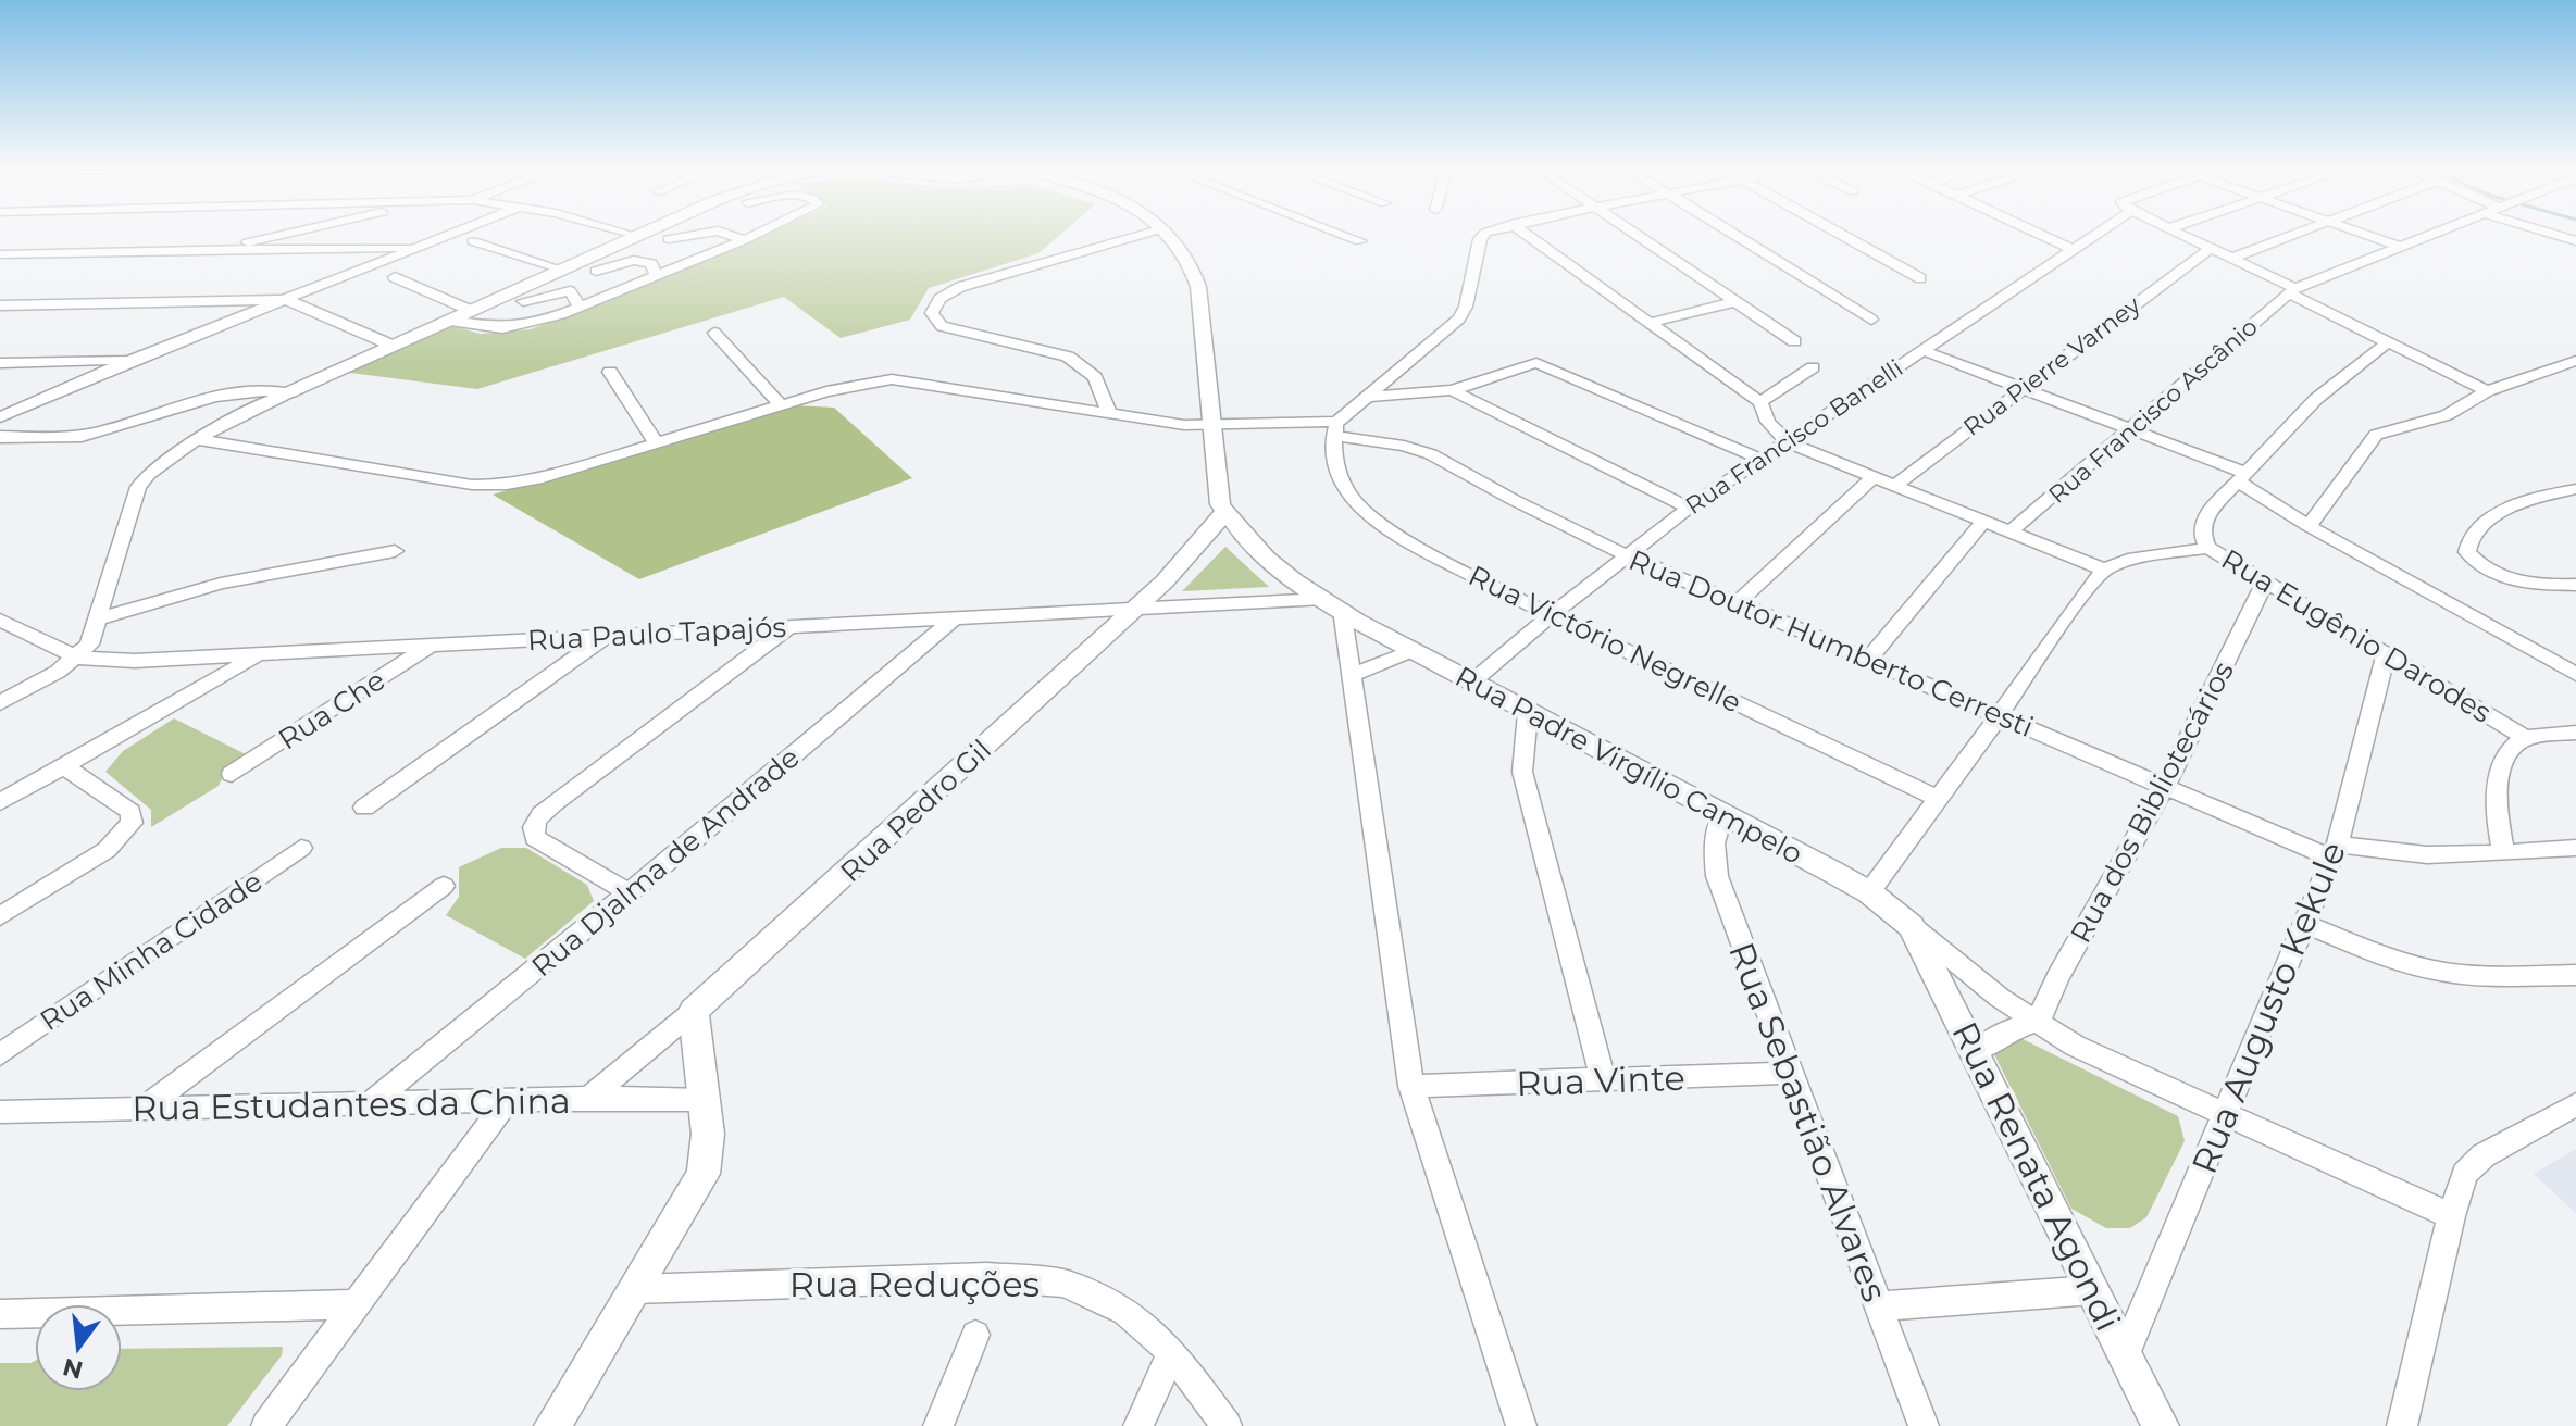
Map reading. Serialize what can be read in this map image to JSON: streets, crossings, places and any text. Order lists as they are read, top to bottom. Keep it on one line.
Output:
{"streets":{"street":["Rua Pierre Varney","Rua Francisco Ascânio","Rua Francisco Banelli","Rua Paulo Tapajós","Rua Eugênio Darodes","Rua Victório Negrelle","Rua Doutor Humberto Cerresti","Rua Che","Rua Padre Virgílio Campelo","Rua dos Bibliotecários","Rua Pedro Gil","Rua Djalma de Andrade","Rua Minha Cidade","Rua Augusto Kekule","Rua Vinte","Rua Estudantes da China","Rua Sebastião Alvares","Rua Renata Agondi","Rua Reduções"]},"crossings":[["Rua Francisco Banelli","Rua Victório Negrelle"],["Rua Francisco Banelli","Rua Doutor Humberto Cerresti"],["Rua Francisco Banelli","Rua Padre Virgílio Campelo"],["Rua Paulo Tapajós","Rua Che"],["Rua Paulo Tapajós","Rua Padre Virgílio Campelo"],["Rua Paulo Tapajós","Rua Pedro Gil"],["Rua Paulo Tapajós","Rua Djalma de Andrade"],["Rua Eugênio Darodes","Rua dos Bibliotecários"],["Rua Eugênio Darodes","Rua Augusto Kekule"],["Rua Victório Negrelle","Rua Doutor Humberto Cerresti"],["Rua Doutor Humberto Cerresti","Rua dos Bibliotecários"],["Rua Doutor Humberto Cerresti","Rua Augusto Kekule"],["Rua Padre Virgílio Campelo","Rua Pedro Gil"],["Rua Padre Virgílio Campelo","Rua Sebastião Alvares"],["Rua Padre Virgílio Campelo","Rua Renata Agondi"],["Rua Pedro Gil","Rua Estudantes da China"],["Rua Djalma de Andrade","Rua Estudantes da China"],["Rua Augusto Kekule","Rua Renata Agondi"],["Rua Vinte","Rua Sebastião Alvares"]],"north":"bottom"}
